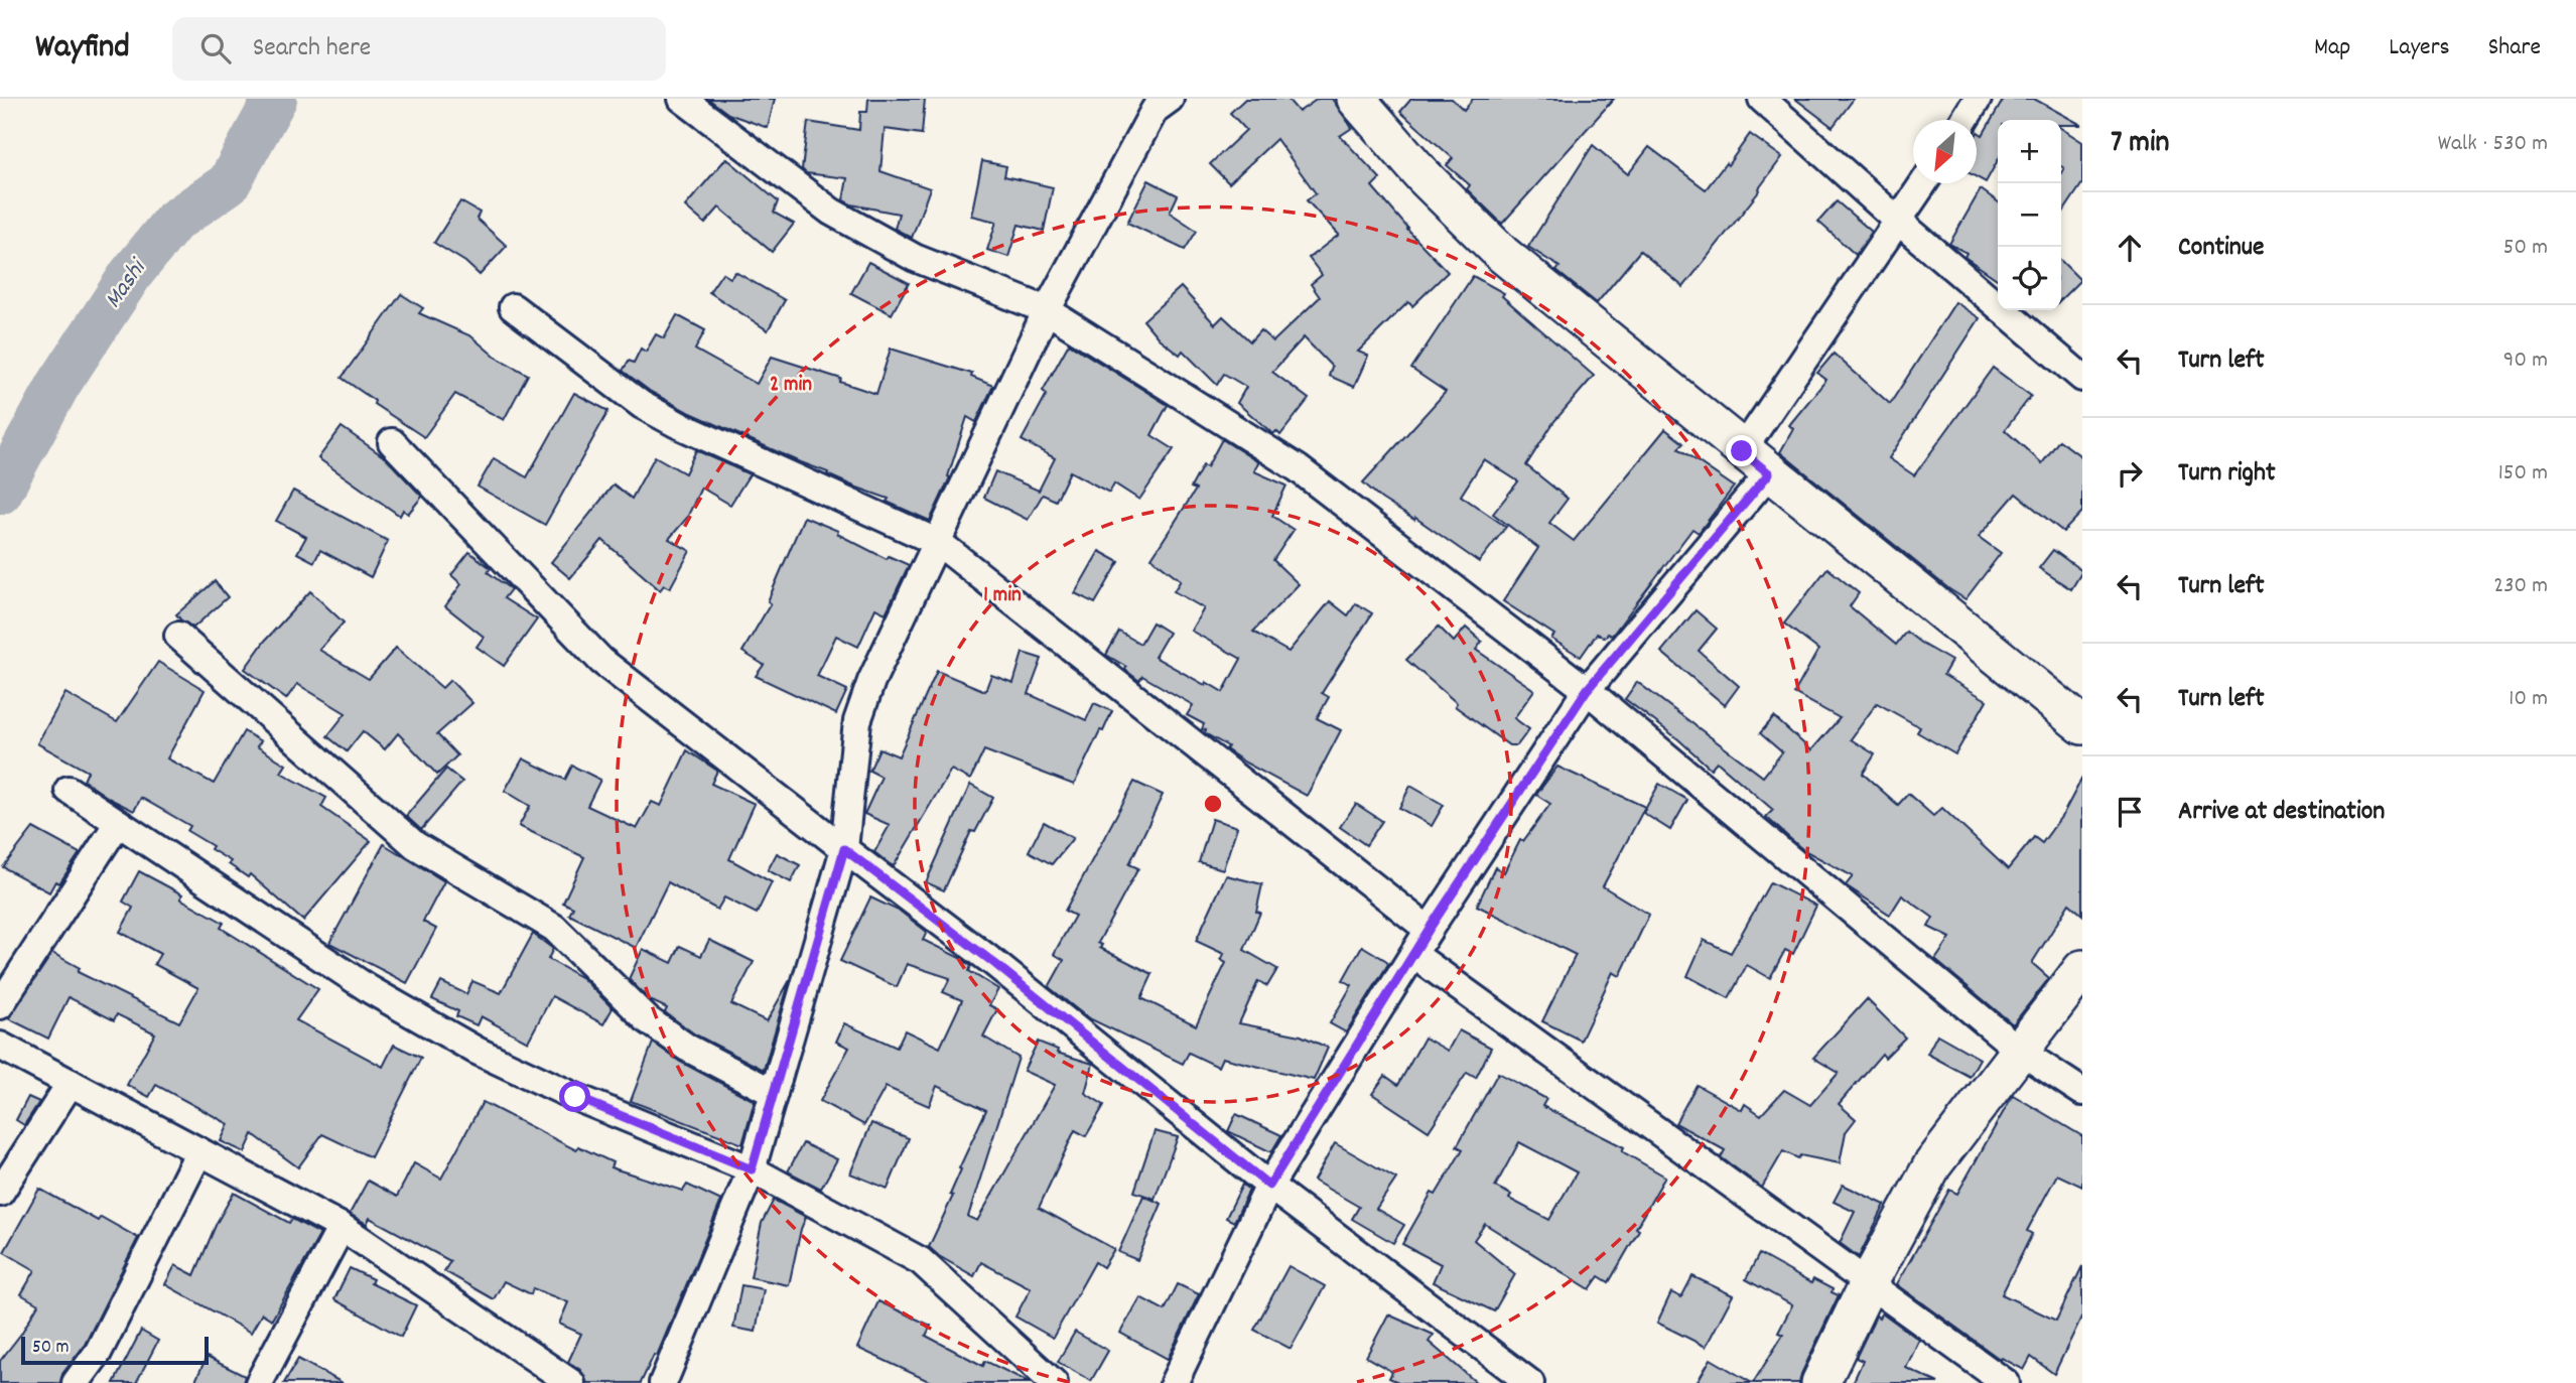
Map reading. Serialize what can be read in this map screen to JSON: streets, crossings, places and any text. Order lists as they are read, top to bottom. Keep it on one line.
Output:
{"water":["Mashi"],"scale_bar":"50 m","north":"bottom left","page":{"header":"Wayfind","search":"Search here","nav":["Map","Layers","Share"],"heading":["7 min","Walk · 530 m"],"map_buttons":["+","−"],"list":[["Continue","50 m"],["Turn left","90 m"],["Turn right","150 m"],["Turn left","230 m"],["Turn left","10 m"],"Arrive at destination"],"scale":"50 m"},"rings":["2 min","1 min"]}
